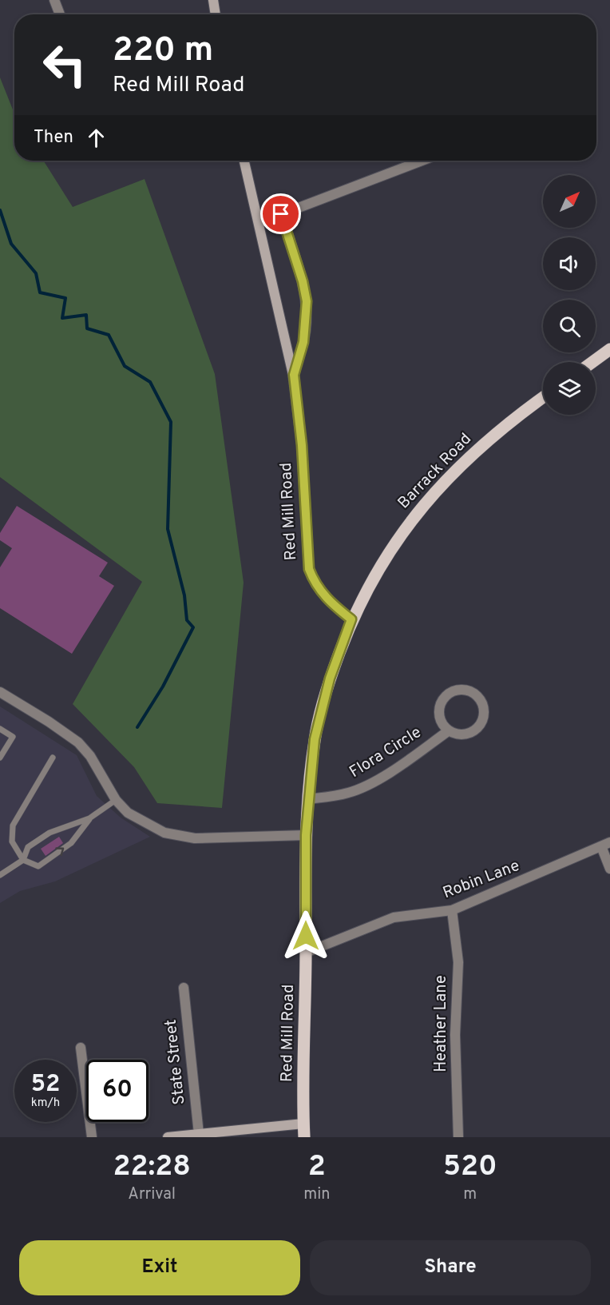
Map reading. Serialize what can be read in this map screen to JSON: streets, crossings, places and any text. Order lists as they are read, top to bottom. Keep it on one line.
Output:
{"streets":{"main road":["Barrack Road","Red Mill Road"],"street":["Flora Circle","Robin Lane","Heather Lane","State Street"]},"crossings":[["Barrack Road","Red Mill Road"],["Red Mill Road","Flora Circle"],["Red Mill Road","Robin Lane"],["Robin Lane","Heather Lane"]],"north":"top right","page":{"turn":["220 m","Red Mill Road"],"then":"Then","speed":"52 km/h","limit":"60","eta":["22:28","Arrival","2","min","520","m"],"buttons":["Exit","Share"]}}
